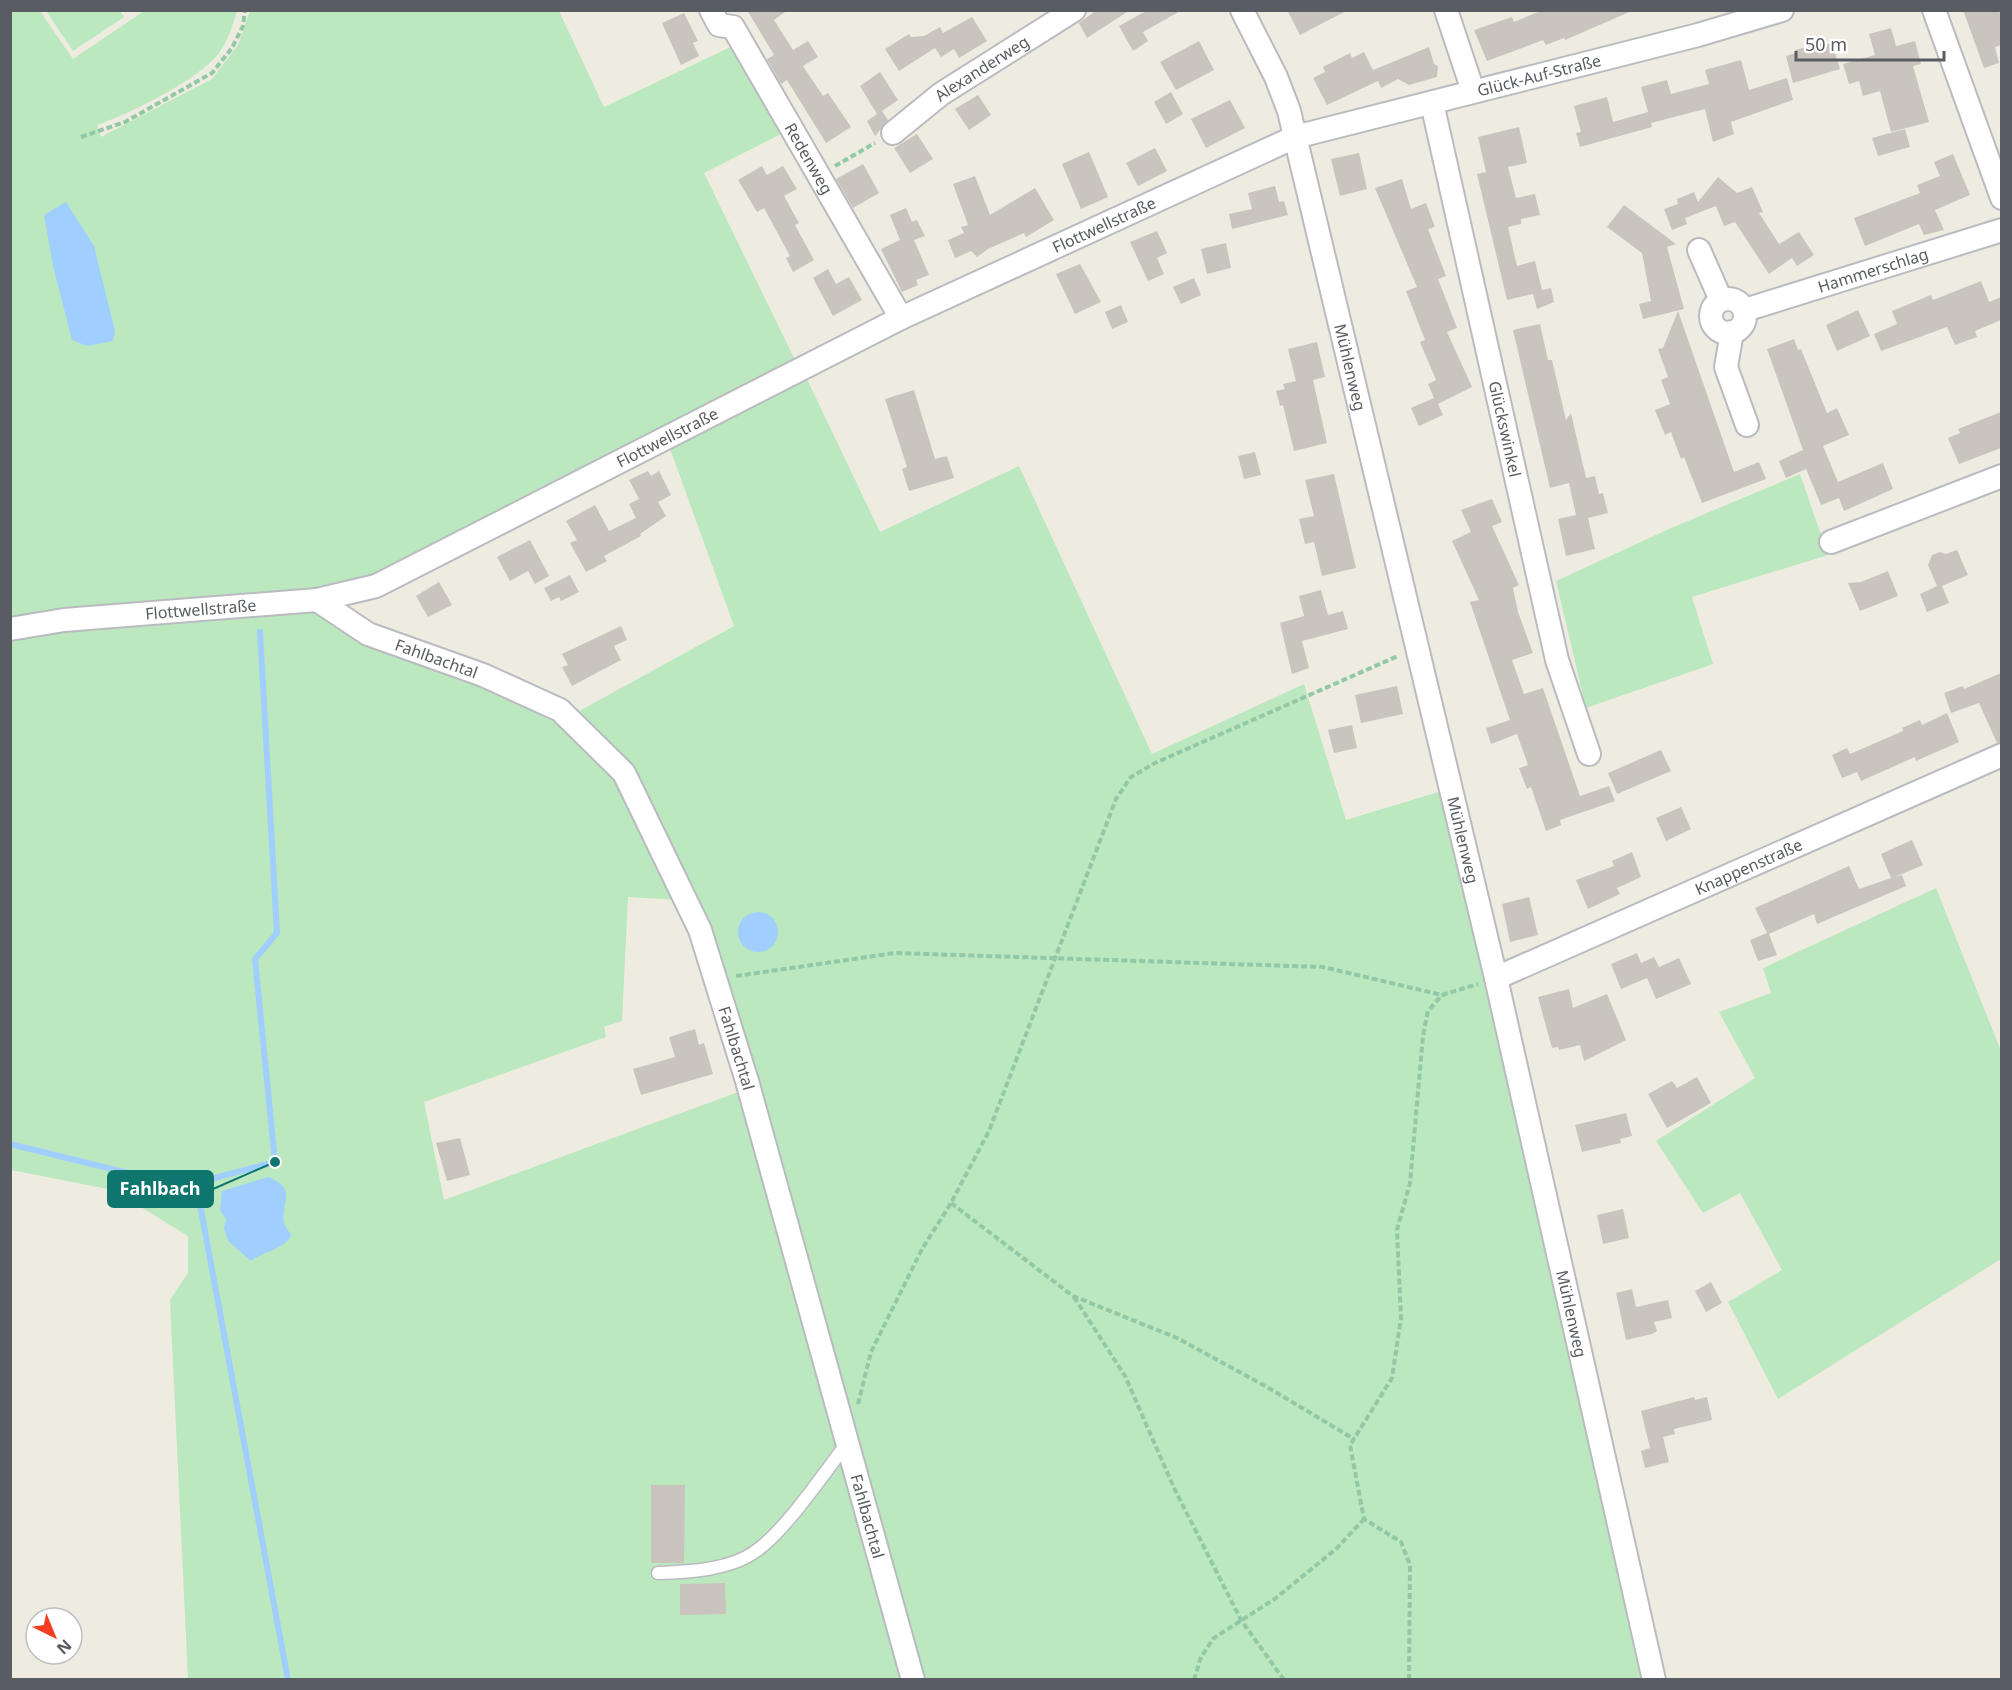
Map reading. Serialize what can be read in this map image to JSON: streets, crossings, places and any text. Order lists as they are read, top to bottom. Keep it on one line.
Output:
{"streets":{"street":["Alexanderweg","Glück-Auf-Straße","Redenweg","Flottwellstraße","Hammerschlag","Mühlenweg","Glückswinkel","Fahlbachtal","Knappenstraße"]},"crossings":[["Glück-Auf-Straße","Flottwellstraße"],["Glück-Auf-Straße","Mühlenweg"],["Glück-Auf-Straße","Glückswinkel"],["Redenweg","Flottwellstraße"],["Flottwellstraße","Mühlenweg"],["Flottwellstraße","Fahlbachtal"],["Mühlenweg","Knappenstraße"]],"places":["Fahlbach"],"scale_bar":"50 m","north":"bottom right"}
